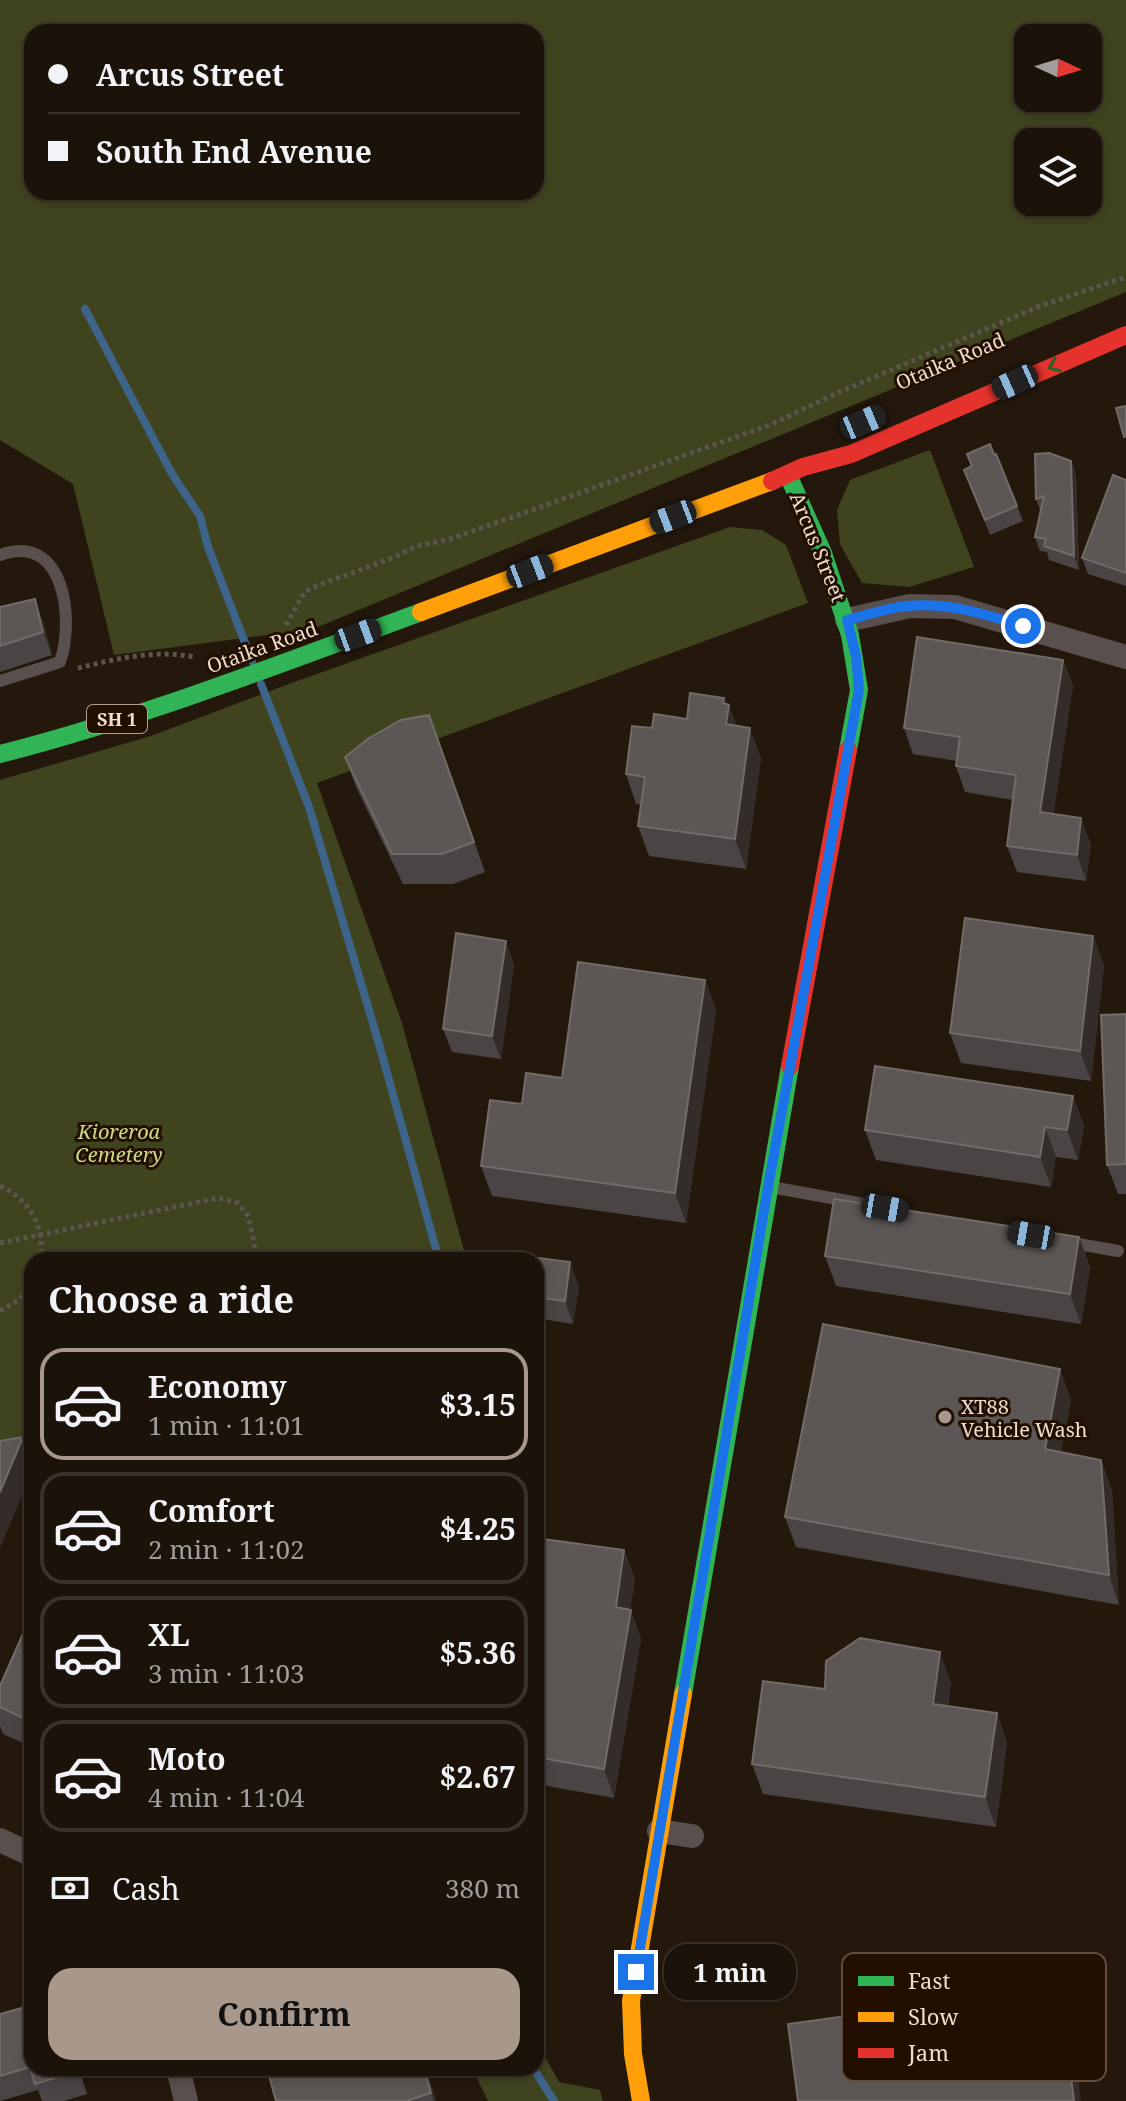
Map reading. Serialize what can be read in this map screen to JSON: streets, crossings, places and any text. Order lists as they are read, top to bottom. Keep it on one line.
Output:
{"streets":{"main road":["Otaika Road","Arcus Street","SH 1"]},"crossings":[["Otaika Road","Arcus Street"]],"parks":["Kioreroa Cemetery"],"places":["XT88 Vehicle Wash"],"legend":["Fast","Slow","Jam"],"north":"right","page":{"banner":["Arcus Street","South End Avenue"],"heading":"Choose a ride","list":[{"name":"Economy","note":"1 min · 11:01","value":"$3.15"},{"name":"Comfort","note":"2 min · 11:02","value":"$4.25"},{"name":"XL","note":"3 min · 11:03","value":"$5.36"},{"name":"Moto","note":"4 min · 11:04","value":"$2.67"}],"pay":["Cash","380 m"],"bubble":"1 min","buttons":"Confirm"}}
